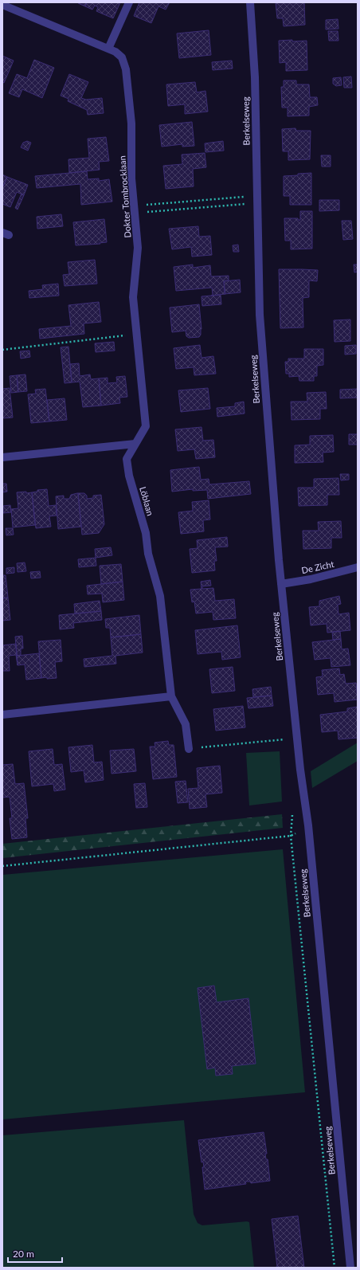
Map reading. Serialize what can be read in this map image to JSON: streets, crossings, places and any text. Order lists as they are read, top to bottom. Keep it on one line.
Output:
{"streets":{"street":["Berkelseweg","Dokter Tombrocklaan","Löblaan","De Zicht"]},"crossings":[["Berkelseweg","De Zicht"],["Dokter Tombrocklaan","Löblaan"]],"scale_bar":"20 m"}
